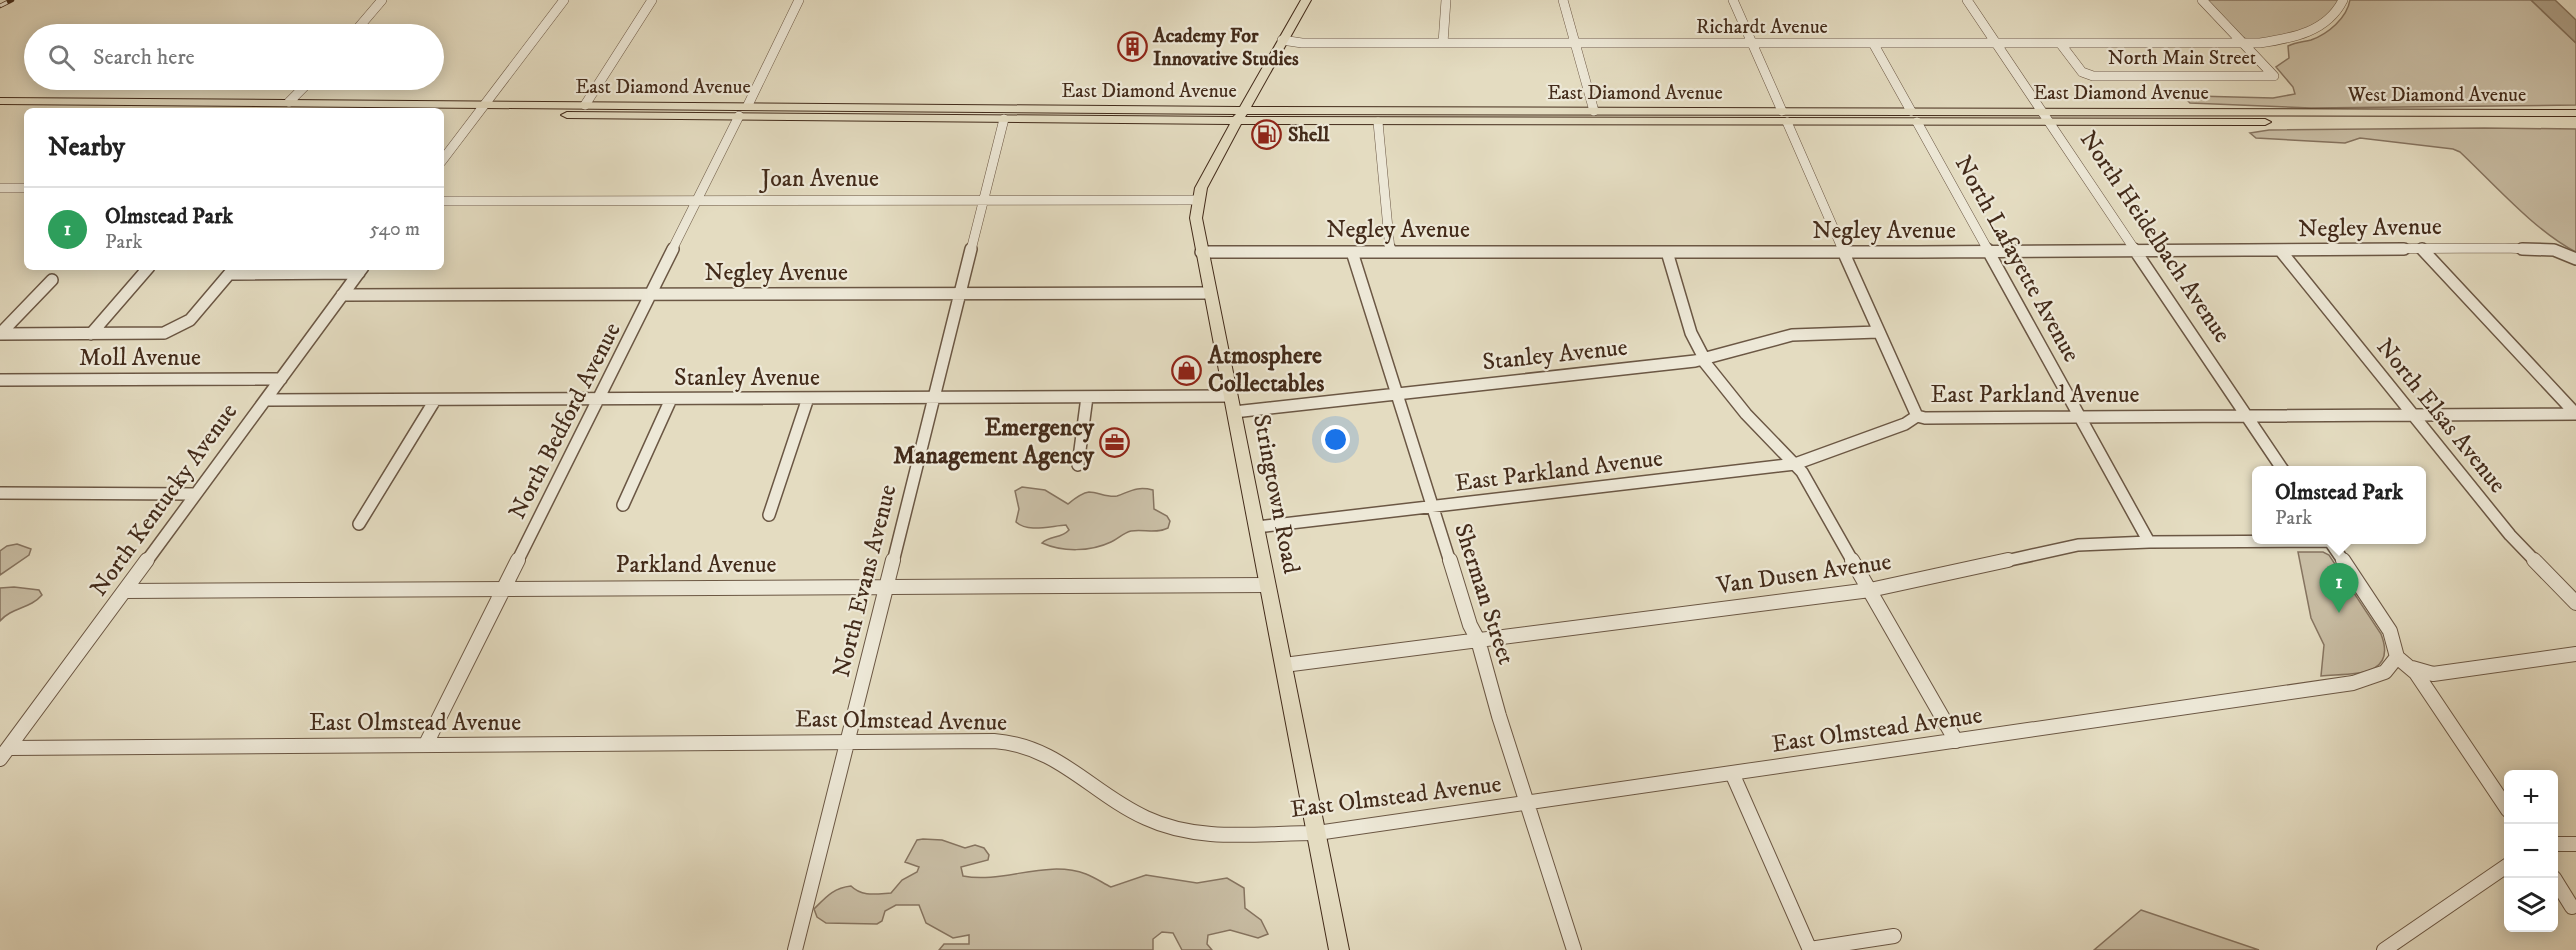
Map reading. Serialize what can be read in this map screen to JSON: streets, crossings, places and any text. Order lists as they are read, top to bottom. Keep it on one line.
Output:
{"streets":{"main road":["East Diamond Avenue","West Diamond Avenue","Stringtown Road"],"street":["Richardt Avenue","North Main Street","Joan Avenue","Negley Avenue","North Heidelbach Avenue","North Lafayette Avenue","Stanley Avenue","Moll Avenue","East Parkland Avenue","North Elsas Avenue","North Bedford Avenue","North Kentucky Avenue","Parkland Avenue","Van Dusen Avenue","North Evans Avenue","Sherman Street","East Olmstead Avenue"]},"crossings":[["Richardt Avenue","North Main Street"],["Richardt Avenue","North Heidelbach Avenue"],["Richardt Avenue","Stringtown Road"],["East Diamond Avenue","West Diamond Avenue"],["East Diamond Avenue","North Heidelbach Avenue"],["East Diamond Avenue","North Lafayette Avenue"],["East Diamond Avenue","North Bedford Avenue"],["East Diamond Avenue","Stringtown Road"],["East Diamond Avenue","North Evans Avenue"],["Joan Avenue","North Bedford Avenue"],["Joan Avenue","Stringtown Road"],["Joan Avenue","North Evans Avenue"],["Negley Avenue","North Heidelbach Avenue"],["Negley Avenue","North Lafayette Avenue"],["Negley Avenue","North Elsas Avenue"],["Negley Avenue","North Bedford Avenue"],["Negley Avenue","Stringtown Road"],["Negley Avenue","North Kentucky Avenue"],["Negley Avenue","North Evans Avenue"],["Negley Avenue","Sherman Street"],["North Heidelbach Avenue","East Parkland Avenue"],["North Lafayette Avenue","East Parkland Avenue"],["North Lafayette Avenue","Van Dusen Avenue"],["Stanley Avenue","North Bedford Avenue"],["Stanley Avenue","Stringtown Road"],["Stanley Avenue","North Kentucky Avenue"],["Stanley Avenue","North Evans Avenue"],["Stanley Avenue","Sherman Street"],["Moll Avenue","North Kentucky Avenue"],["East Parkland Avenue","North Elsas Avenue"],["East Parkland Avenue","Stringtown Road"],["East Parkland Avenue","Sherman Street"],["North Bedford Avenue","Parkland Avenue"],["North Bedford Avenue","East Olmstead Avenue"],["Stringtown Road","Parkland Avenue"],["Stringtown Road","Van Dusen Avenue"],["Stringtown Road","East Olmstead Avenue"],["North Kentucky Avenue","Parkland Avenue"],["North Kentucky Avenue","East Olmstead Avenue"],["Parkland Avenue","North Evans Avenue"],["Van Dusen Avenue","Sherman Street"],["North Evans Avenue","East Olmstead Avenue"],["Sherman Street","East Olmstead Avenue"]],"places":{"building":["Academy For Innovative Studies"],"fuel station":["Shell"],"shop":["Atmosphere Collectables"],"office":["Emergency Management Agency"]},"page":{"search":"Search here","heading":"Nearby","list":[{"mark":"1","name":"Olmstead Park","note":"Park","value":"540 m"}],"popup":["Olmstead Park","Park"],"pins":"1","map_buttons":["+","−"]}}
